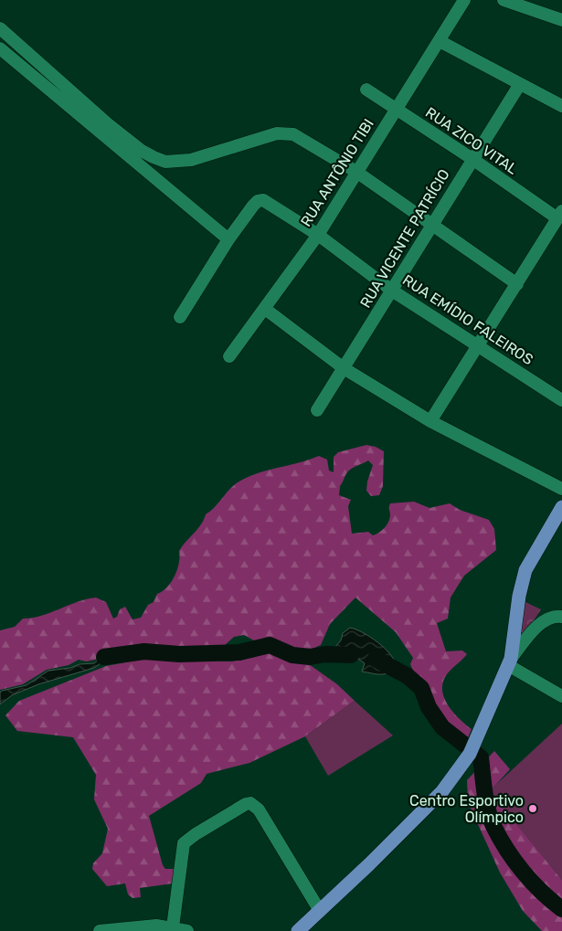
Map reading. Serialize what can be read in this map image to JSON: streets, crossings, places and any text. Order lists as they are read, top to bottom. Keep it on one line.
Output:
{"streets":{"street":["RUA ZICO VITAL","RUA ANTÔNIO TIBI","RUA VICENTE PATRÍCIO","RUA EMÍDIO FALEIROS"]},"crossings":[["RUA ZICO VITAL","RUA ANTÔNIO TIBI"],["RUA ZICO VITAL","RUA VICENTE PATRÍCIO"],["RUA ANTÔNIO TIBI","RUA EMÍDIO FALEIROS"],["RUA VICENTE PATRÍCIO","RUA EMÍDIO FALEIROS"]],"places":["Centro Esportivo Olímpico"]}
